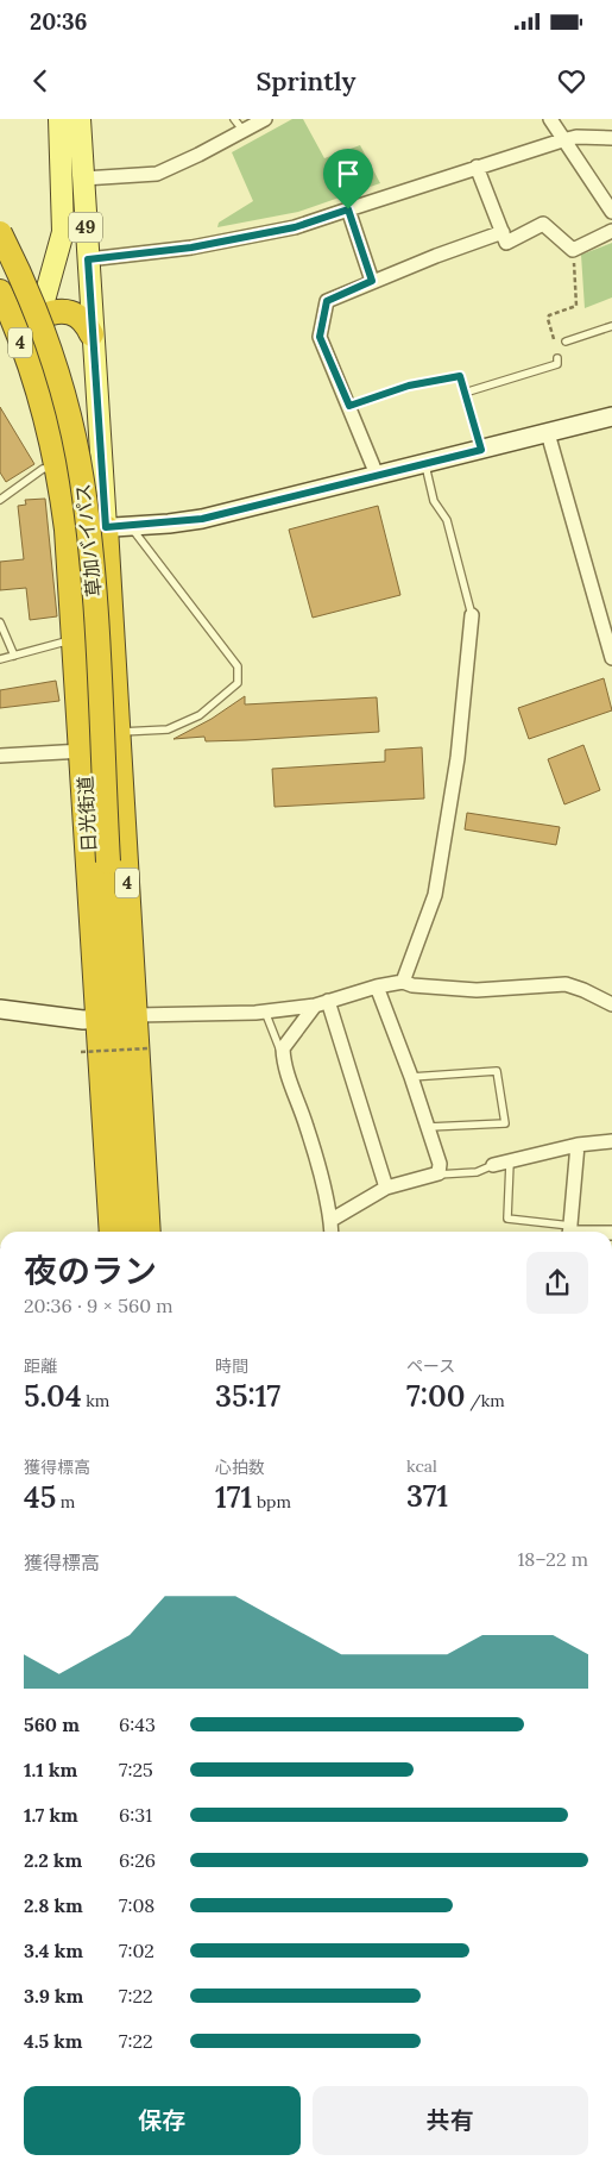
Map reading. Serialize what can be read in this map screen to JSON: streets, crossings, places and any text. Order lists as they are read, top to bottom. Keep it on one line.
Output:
{"streets":{"highway":["4","草加バイパス","日光街道"],"main road":["49"]},"crossings":[["49","4"],["4","日光街道"],["草加バイパス","日光街道"]],"page":{"status":"20:36","header":"Sprintly","heading":["夜のラン","20:36 · 9 × 560 m"],"stats":[["距離","5.04 km"],["時間","35:17"],["ペース","7:00 /km"],["獲得標高","45 m"],["心拍数","171 bpm"],["kcal","371"]],"chart":["獲得標高","18–22 m"],"list":[{"name":"560 m","note":"6:43"},{"name":"1.1 km","note":"7:25"},{"name":"1.7 km","note":"6:31"},{"name":"2.2 km","note":"6:26"},{"name":"2.8 km","note":"7:08"},{"name":"3.4 km","note":"7:02"},{"name":"3.9 km","note":"7:22"},{"name":"4.5 km","note":"7:22"}],"buttons":["保存","共有"]}}
